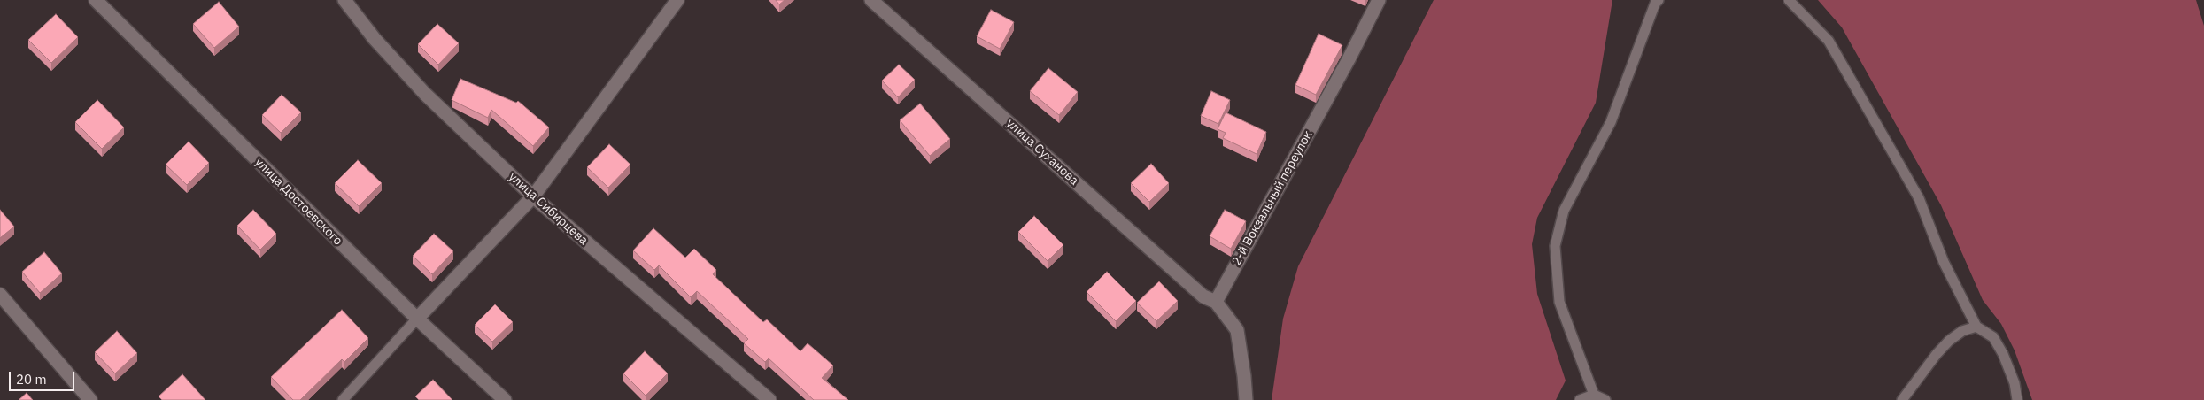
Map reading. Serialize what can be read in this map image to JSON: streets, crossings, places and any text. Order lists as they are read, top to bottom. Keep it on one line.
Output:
{"streets":{"street":["улица Суханова","2-й Вокзальный переулок","улица Достоевского","улица Сибирцева"]},"crossings":[["улица Суханова","2-й Вокзальный переулок"]],"scale_bar":"20 m"}
